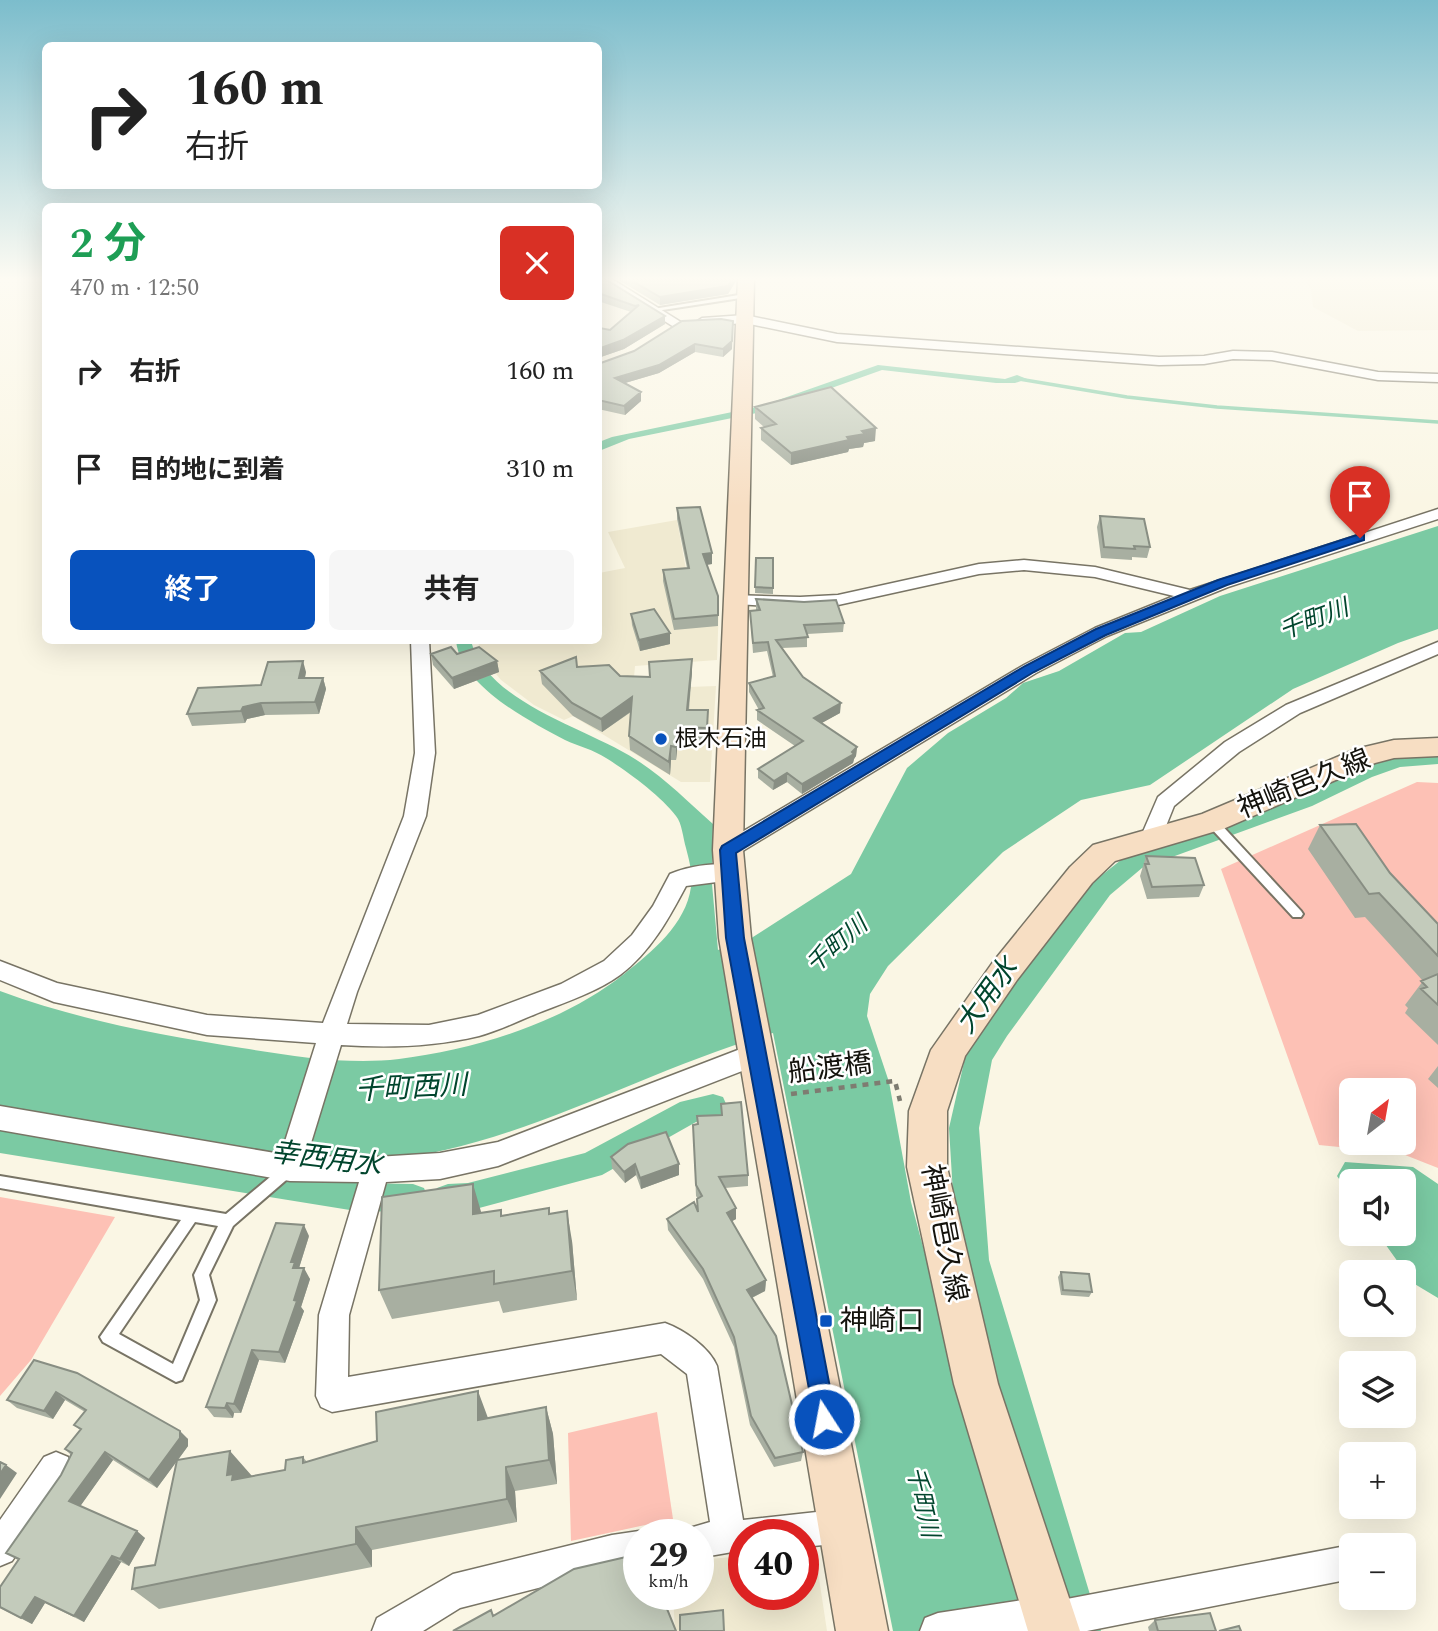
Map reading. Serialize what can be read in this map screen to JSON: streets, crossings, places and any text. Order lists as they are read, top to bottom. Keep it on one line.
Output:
{"streets":{"street":["神崎邑久線"],"path":["船渡橋"]},"water":["千町川","大用水","千町西川","幸西用水"],"places":{"other":["根木石油"],"transit":["神崎口"]},"north":"top right","page":{"turn":["160 m","右折"],"heading":["2 分","470 m · 12:50"],"list":[{"name":"右折","value":"160 m"},{"name":"目的地に到着","value":"310 m"}],"buttons":["終了","共有"],"map_buttons":["+","−"],"speed":"29 km/h","limit":"40"}}
